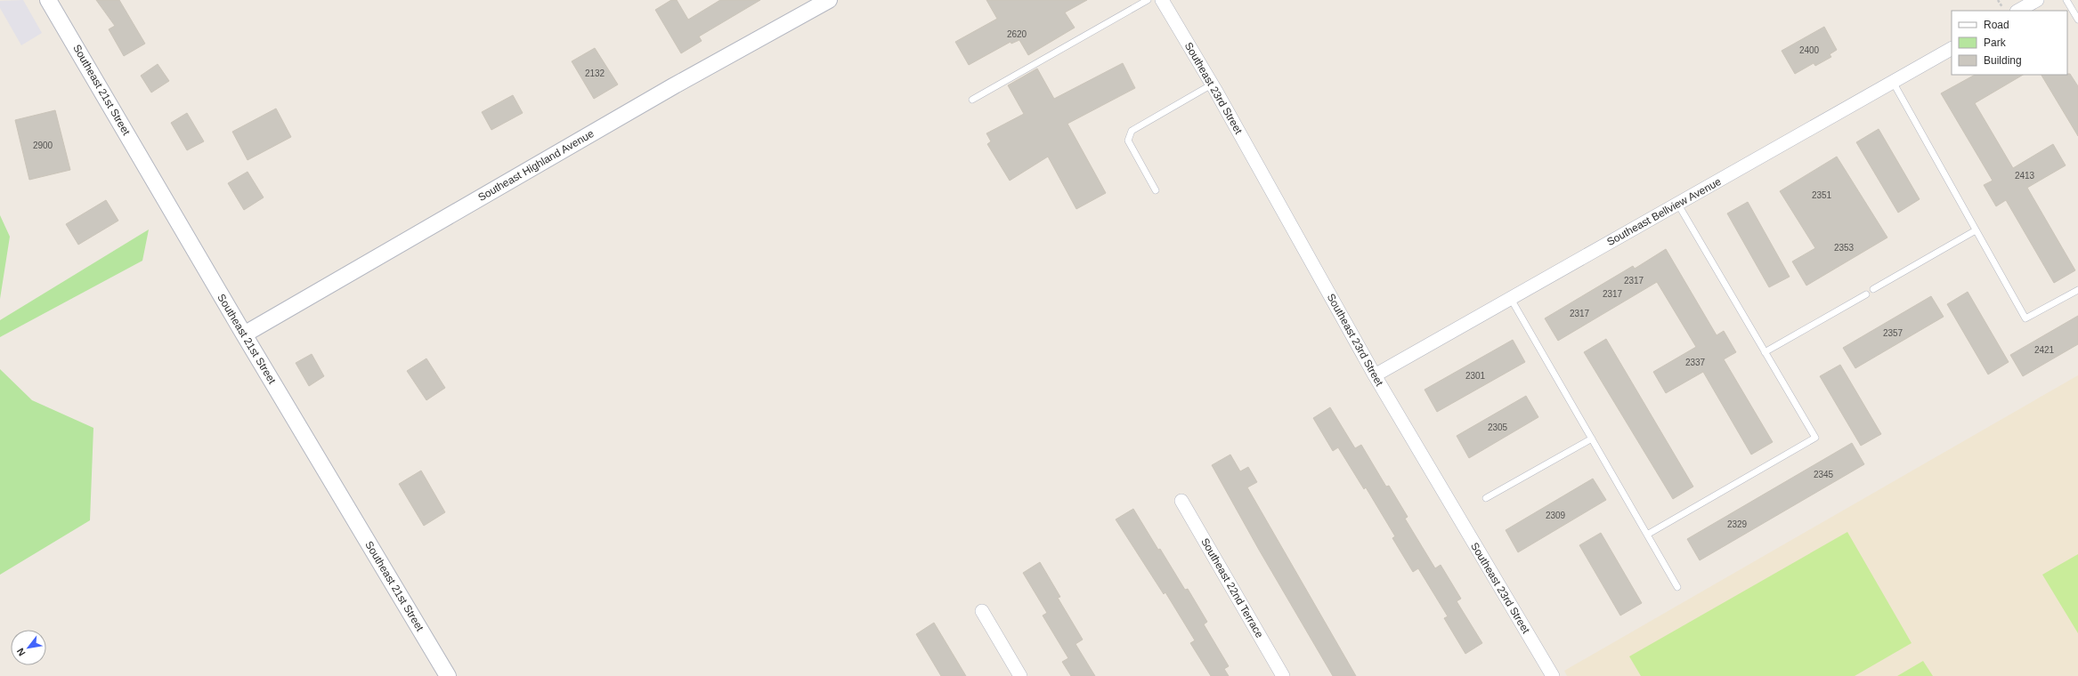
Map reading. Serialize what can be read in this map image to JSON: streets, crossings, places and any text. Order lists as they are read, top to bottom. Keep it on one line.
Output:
{"streets":{"street":["Southeast 23rd Street","Southeast 21st Street","Southeast Highland Avenue","Southeast Bellview Avenue","Southeast 22nd Terrace"]},"crossings":[["Southeast 23rd Street","Southeast Bellview Avenue"],["Southeast 21st Street","Southeast Highland Avenue"]],"house_numbers":["2620","2400","2132","2900","2413","2351","2353","2317","2317","2317","2357","2421","2337","2301","2305","2345","2309","2329"],"legend":["Road","Park","Building"],"north":"bottom left"}
